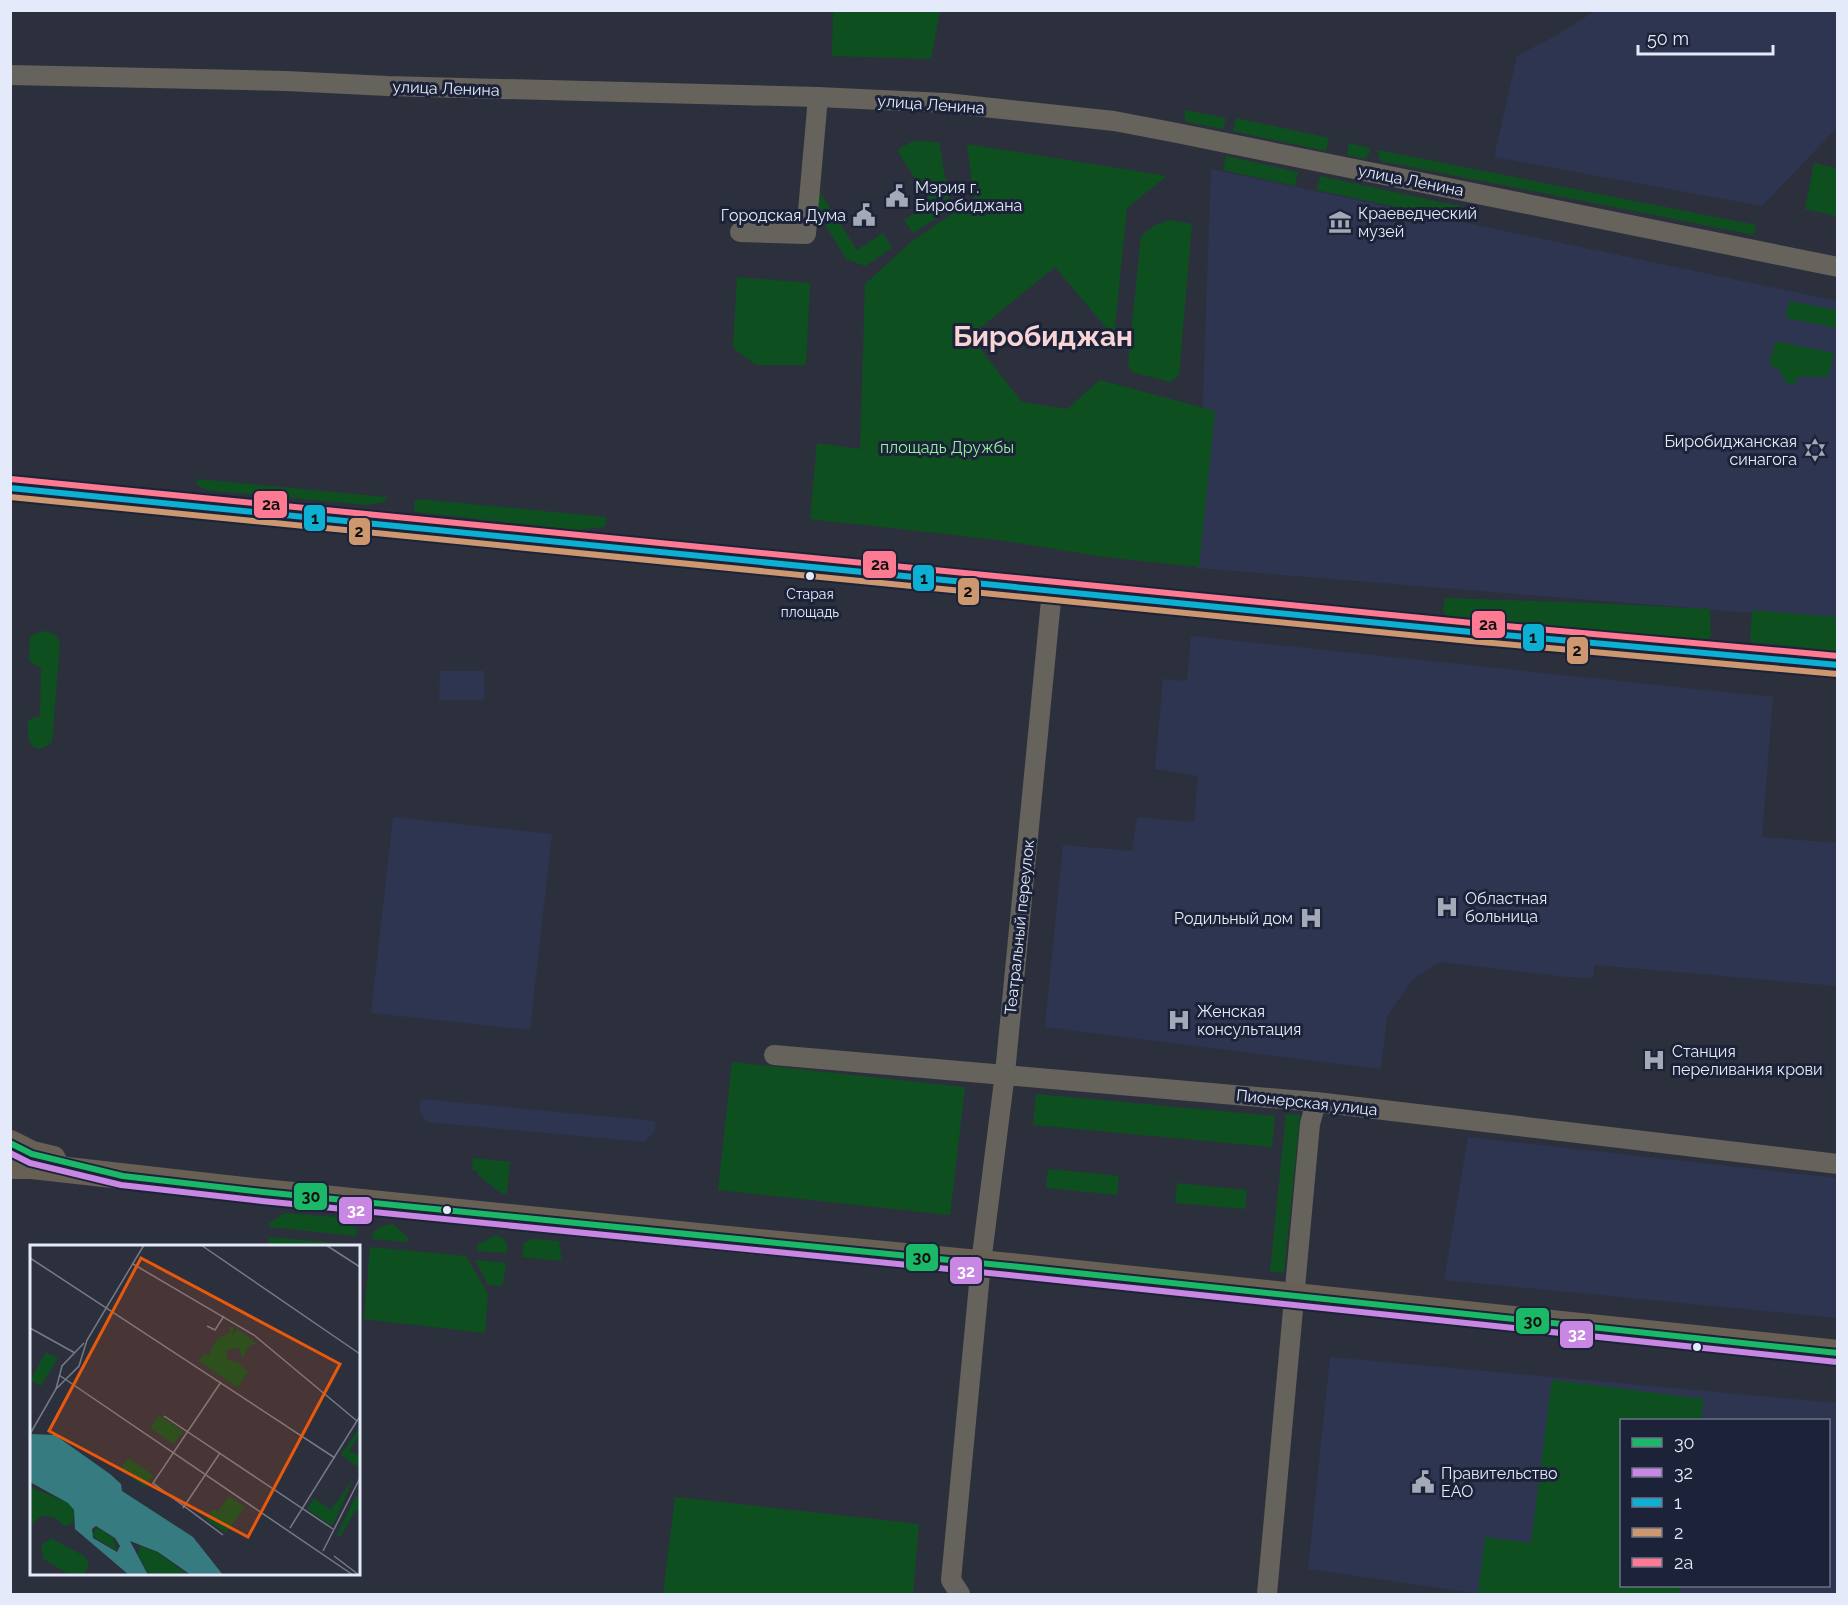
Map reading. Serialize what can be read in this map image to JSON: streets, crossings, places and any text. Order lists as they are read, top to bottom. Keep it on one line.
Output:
{"streets":{"street":["улица Ленина","Театральный переулок","Пионерская улица"]},"crossings":[["Театральный переулок","Пионерская улица"]],"districts":["Биробиджан"],"parks":["площадь Дружбы"],"places":{"public building":["Мэрия г. Биробиджана","Городская Дума","Правительство ЕАО"],"museum":["Краеведческий музей"],"synagogue":["Биробиджанская синагога"],"other":["Старая площадь"],"hospital":["Областная больница","Родильный дом","Женская консультация","Станция переливания крови"]},"lines":["transit line 2а","transit line 1","transit line 2","transit line 30","transit line 32"],"legend":["30","32","1","2","2а"],"scale_bar":"50 m"}
